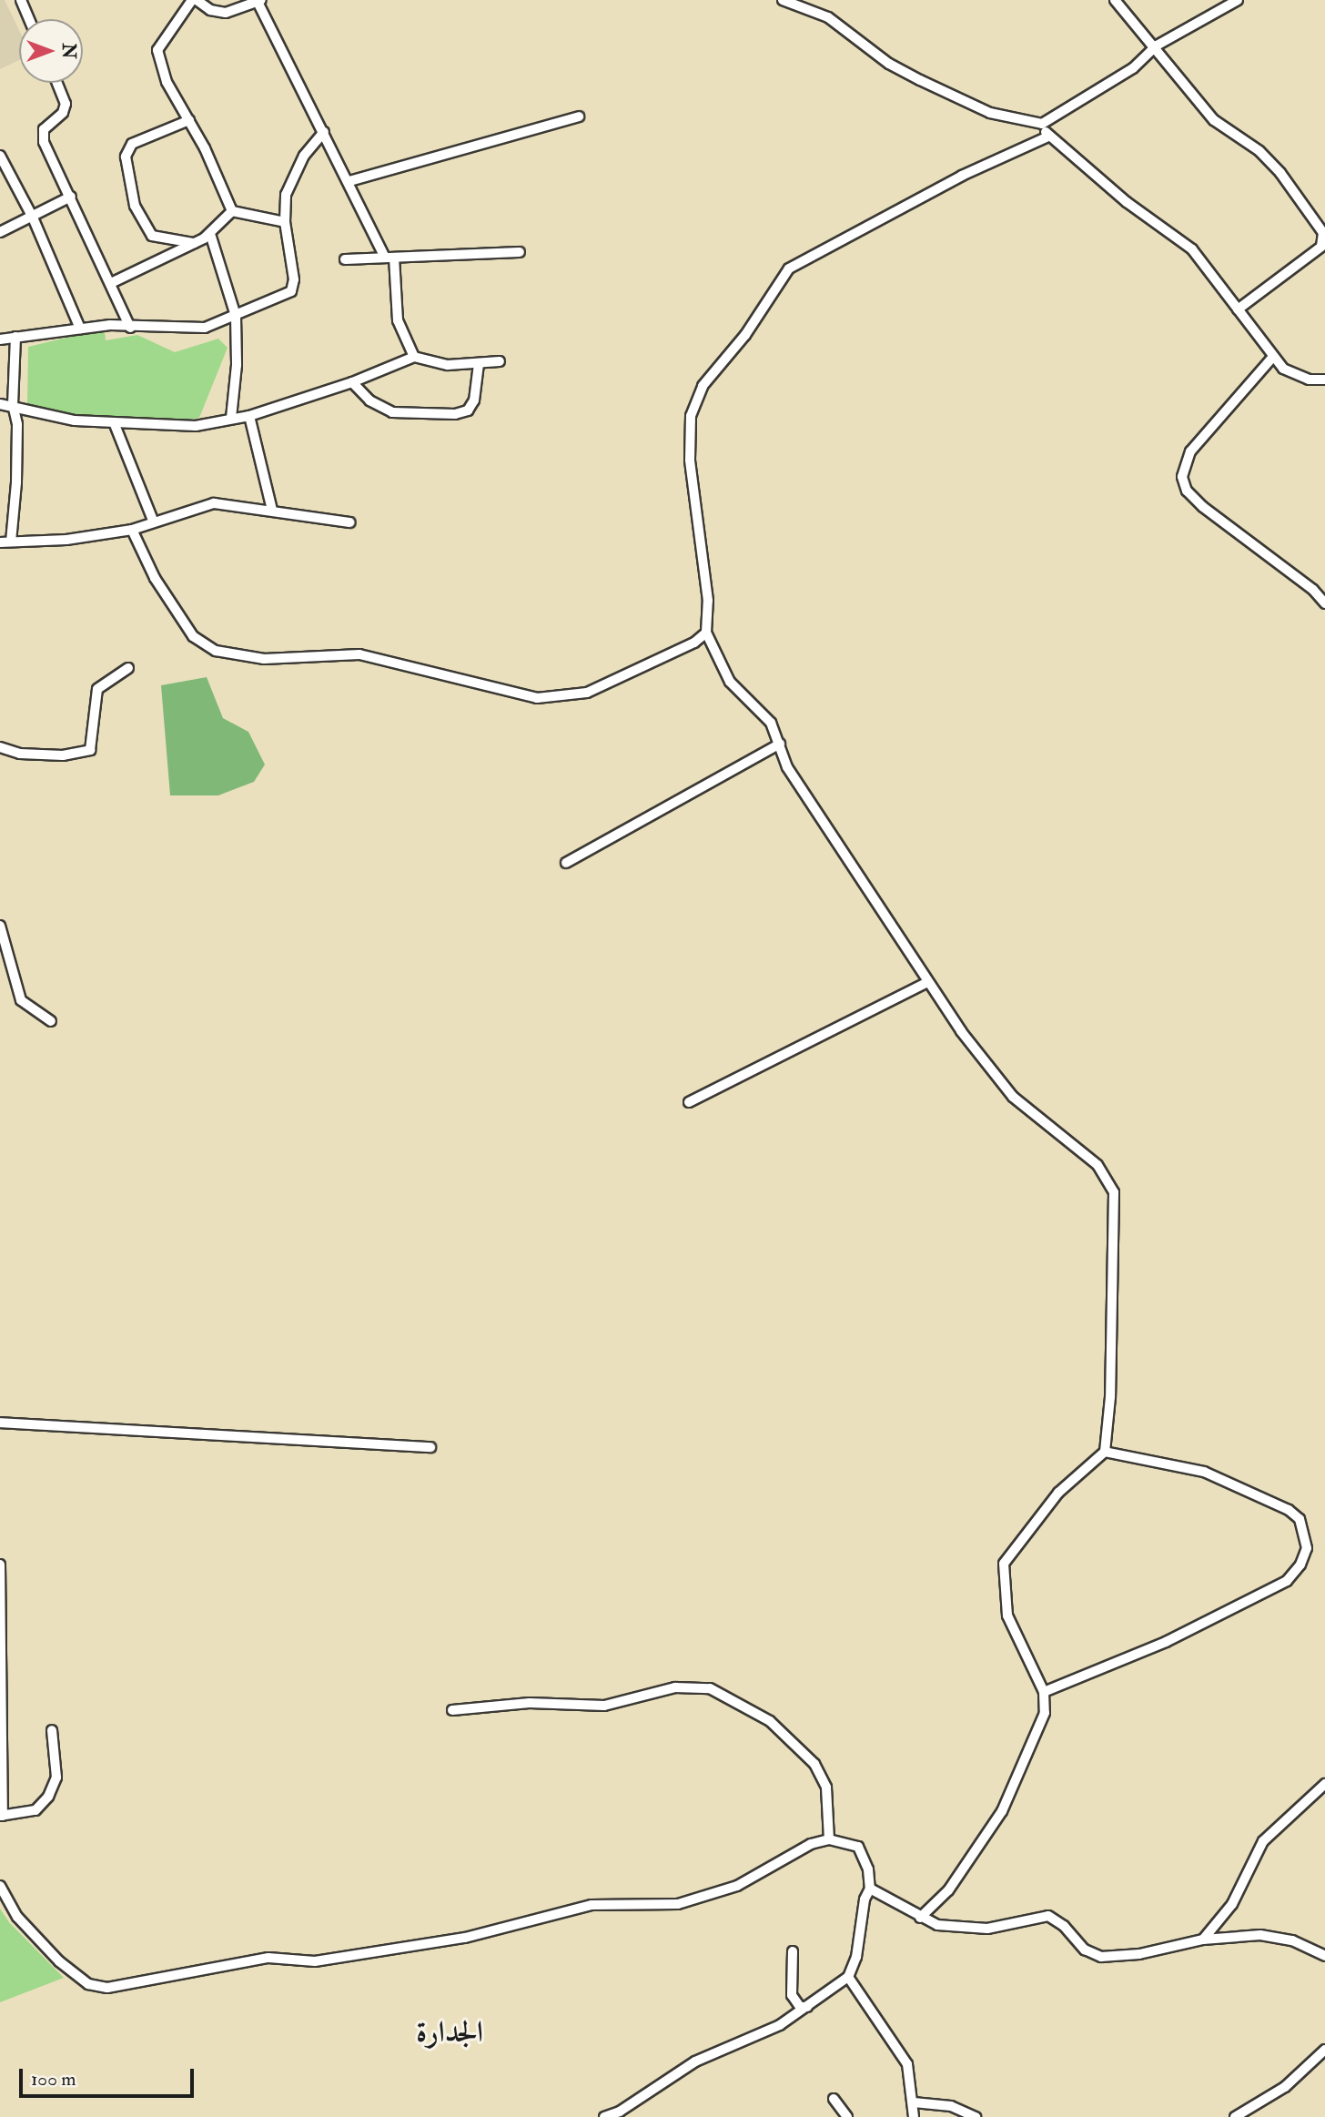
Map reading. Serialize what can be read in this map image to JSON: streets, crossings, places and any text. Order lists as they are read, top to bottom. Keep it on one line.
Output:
{"districts":["الجدارة"],"scale_bar":"100 m","north":"right"}
